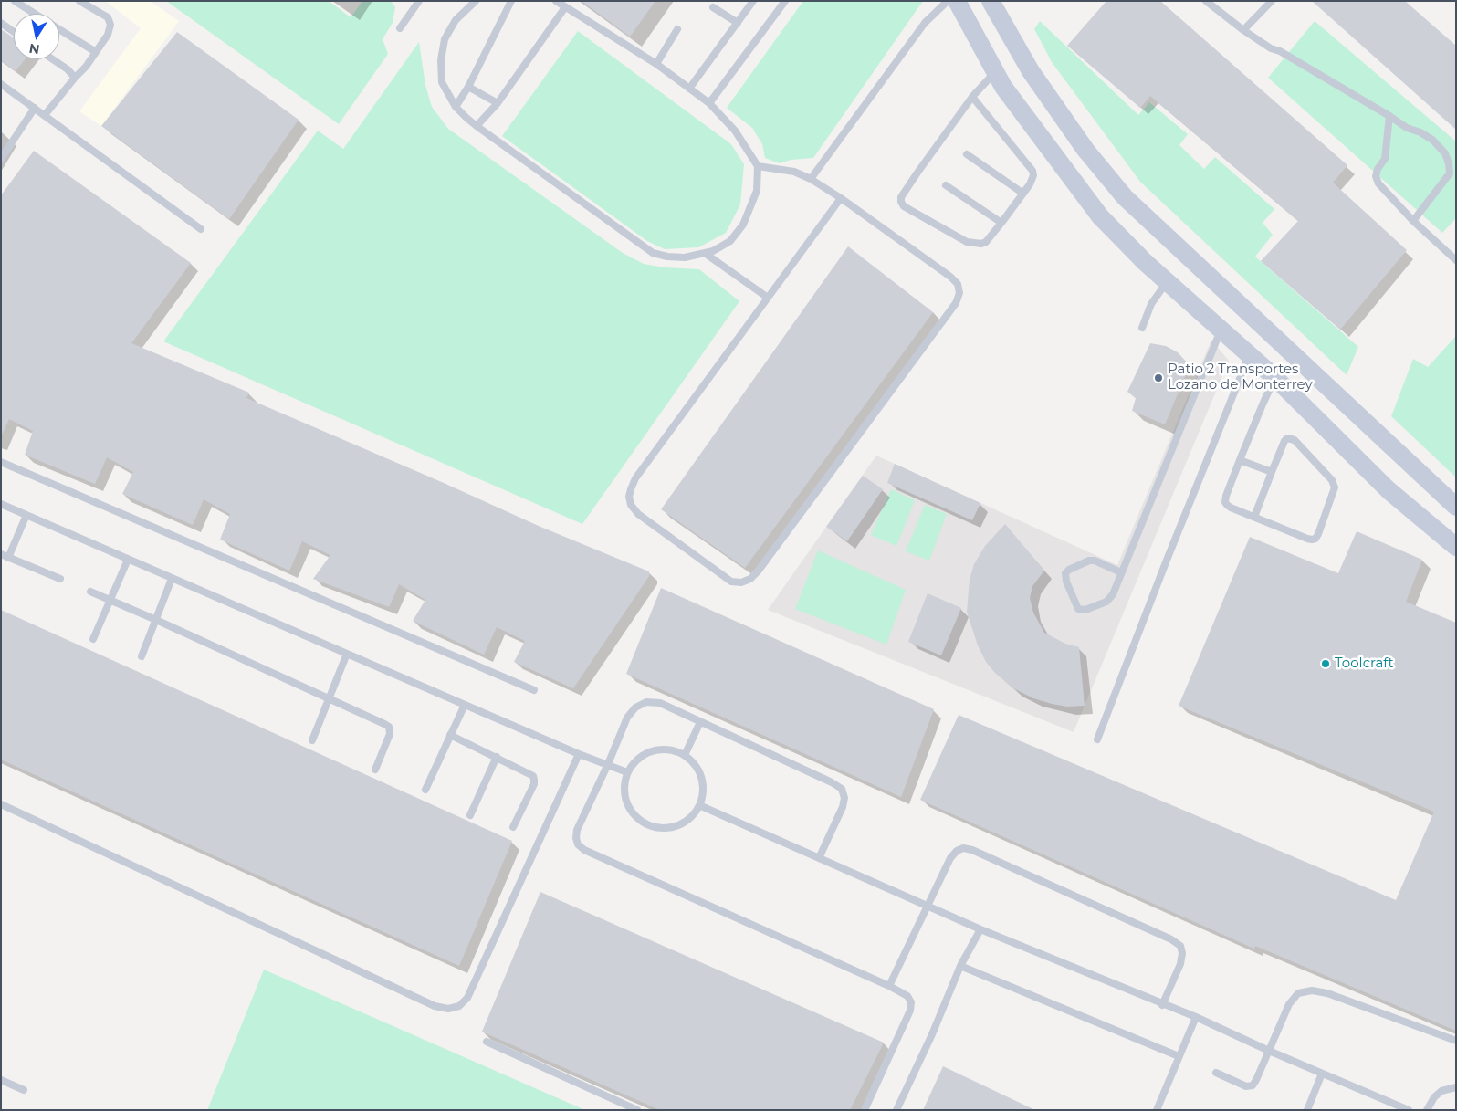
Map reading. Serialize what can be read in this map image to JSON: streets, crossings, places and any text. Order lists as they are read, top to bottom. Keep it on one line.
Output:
{"places":["Patio 2 Transportes Lozano de Monterrey","Toolcraft"],"north":"bottom"}
